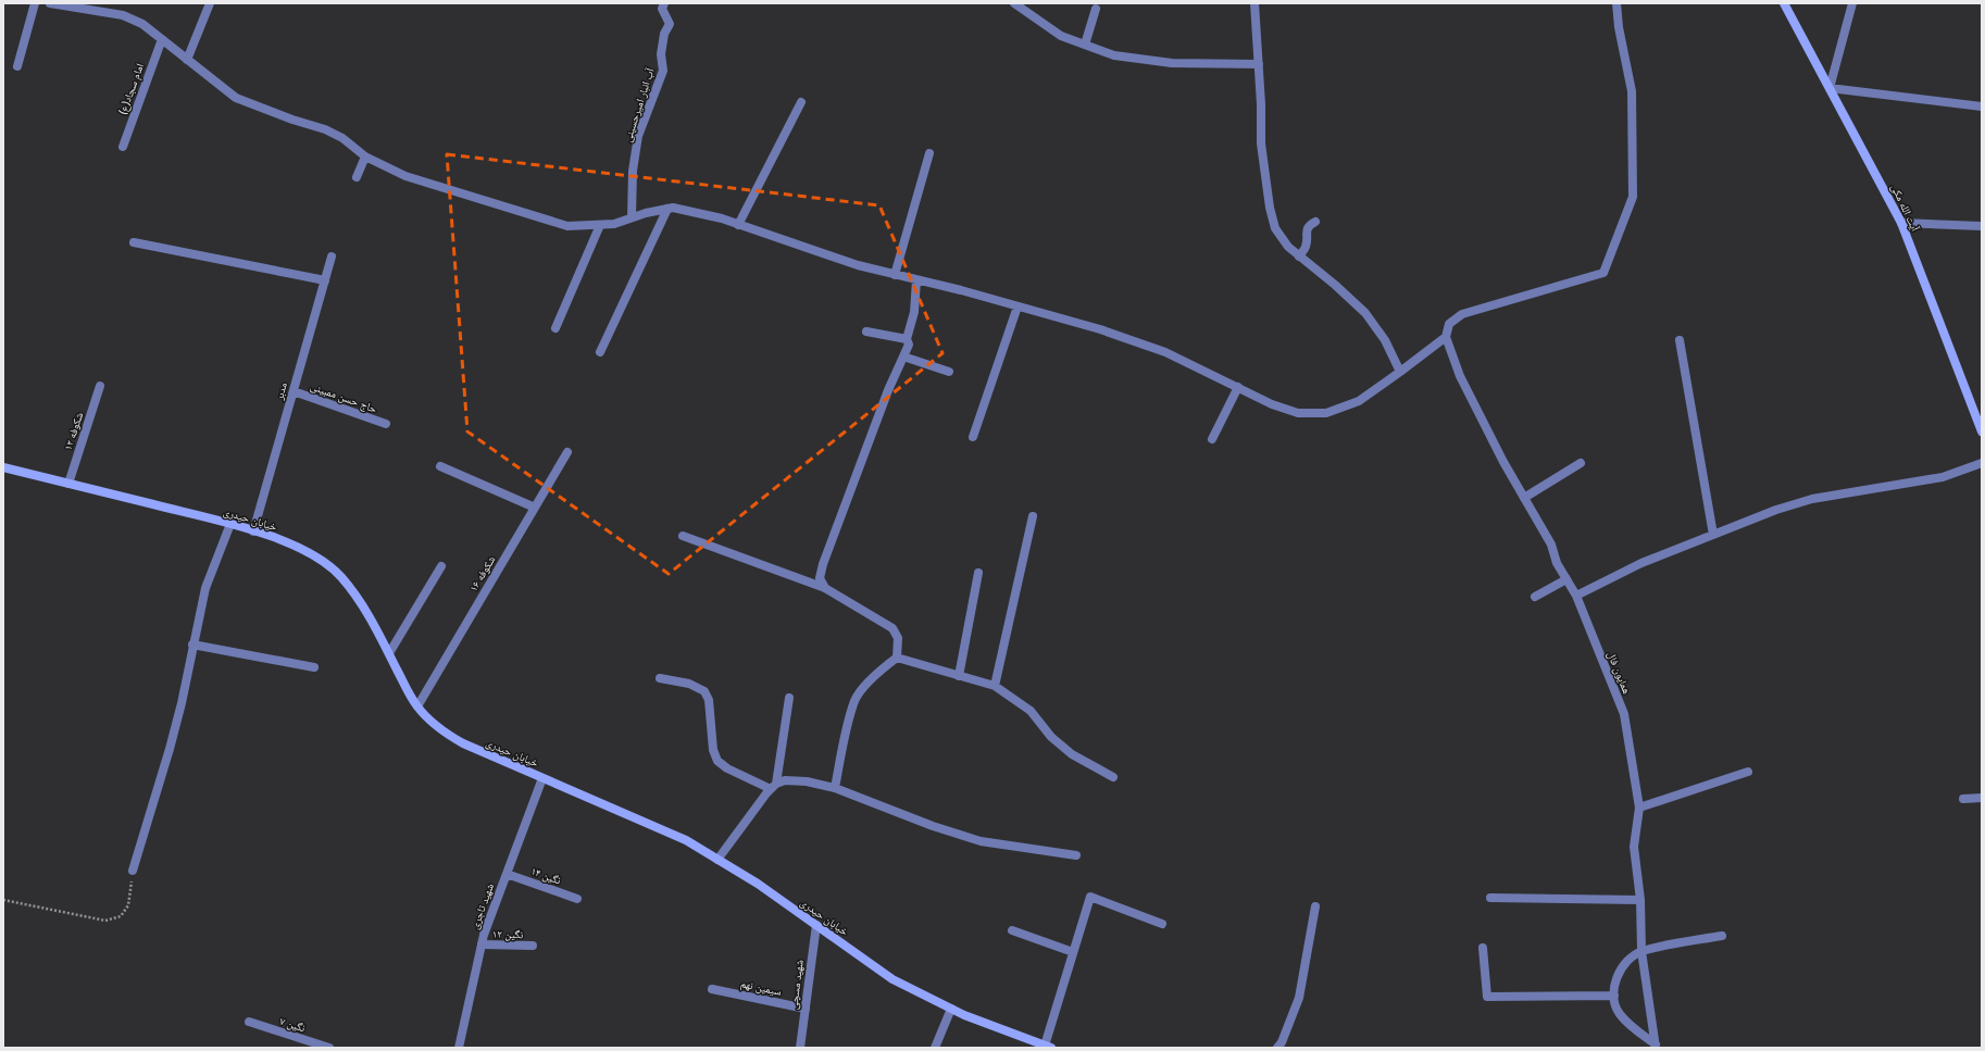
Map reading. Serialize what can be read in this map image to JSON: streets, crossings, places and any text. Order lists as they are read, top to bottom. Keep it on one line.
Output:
{"streets":{"street":["امام سجاد(ع)","آب انبار امیرحسینی","آیت الله مکی","مدبر","حاج حسن ممبینی","شکوفه ۱۲","خیابان حیدری","شکوفه ۱۶","همایون فال","نگین ۱۴","شهید تاجری","نگین ۱۲","شهید مسچی","سیمین نهم","نگین ۷"]},"crossings":[["مدبر","حاج حسن ممبینی"],["مدبر","خیابان حیدری"],["شکوفه ۱۲","خیابان حیدری"],["خیابان حیدری","شکوفه ۱۶"],["خیابان حیدری","شهید تاجری"],["خیابان حیدری","شهید مسچی"],["نگین ۱۴","شهید تاجری"],["شهید تاجری","نگین ۱۲"],["شهید مسچی","سیمین نهم"]]}
